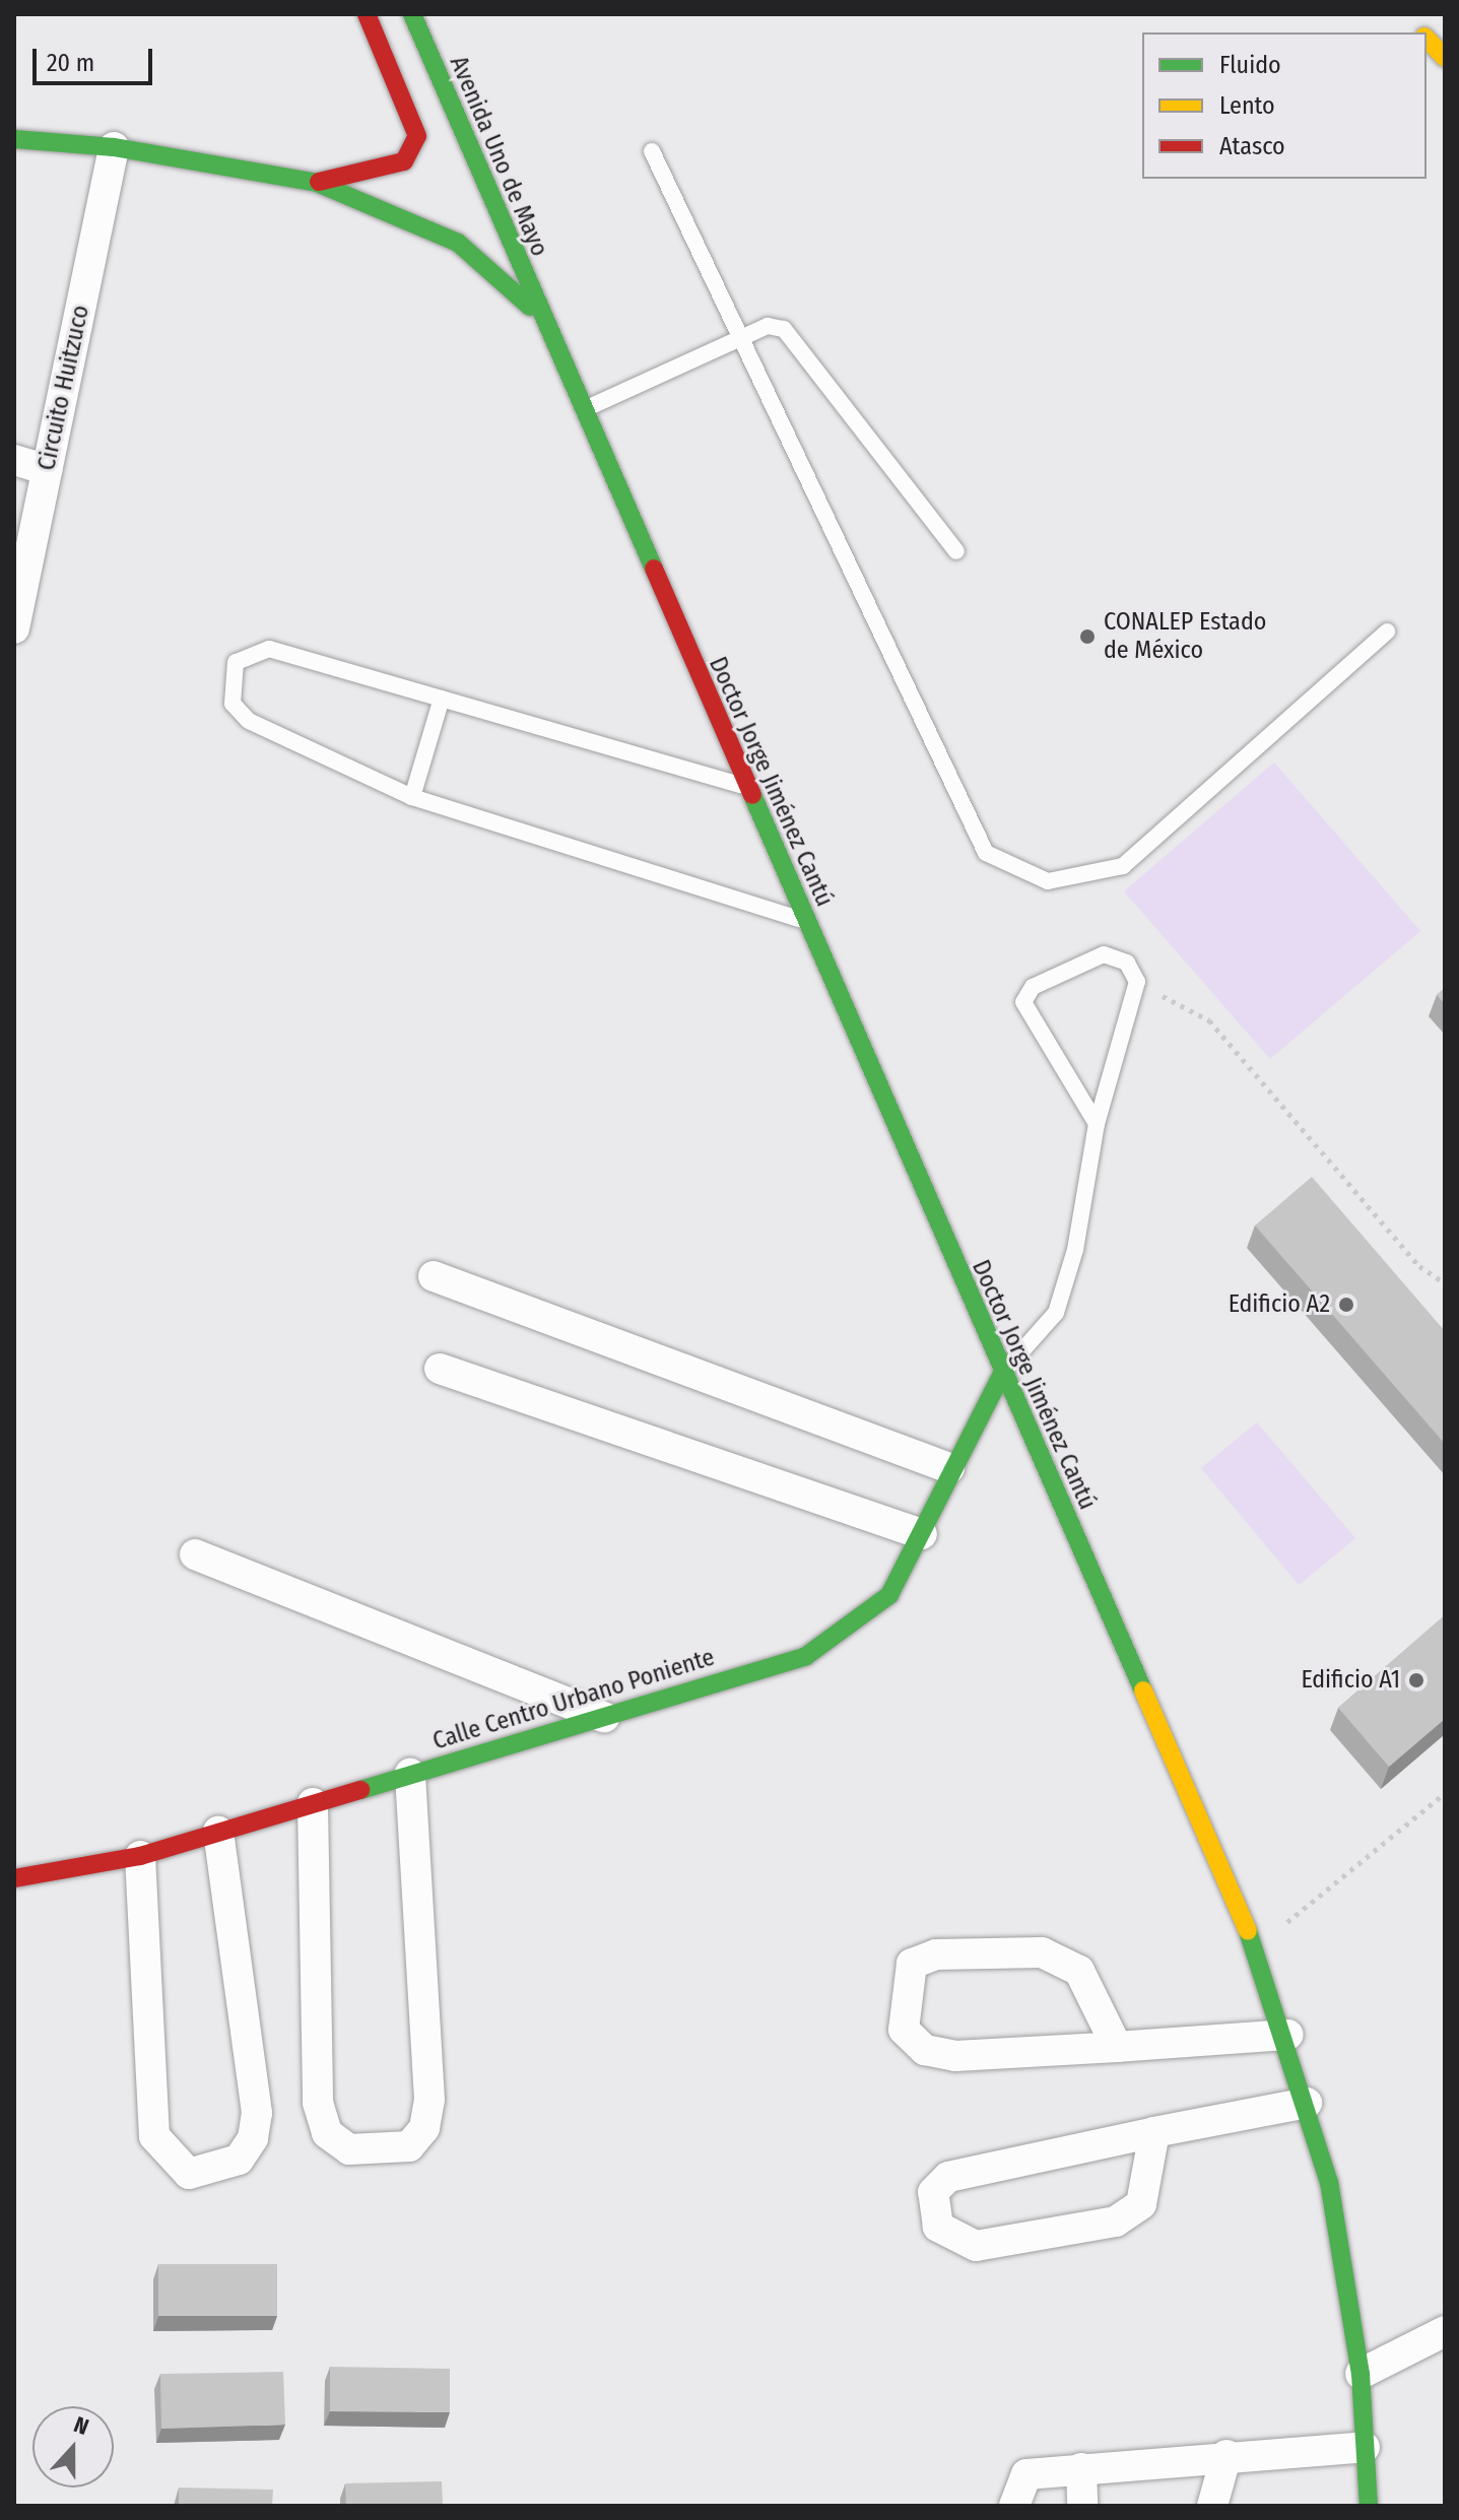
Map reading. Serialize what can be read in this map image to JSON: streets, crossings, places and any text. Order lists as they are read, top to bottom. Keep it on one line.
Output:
{"streets":{"main road":["Avenida Uno de Mayo","Doctor Jorge Jiménez Cantú","Calle Centro Urbano Poniente"],"street":["Circuito Huitzuco"]},"crossings":[["Avenida Uno de Mayo","Doctor Jorge Jiménez Cantú"],["Doctor Jorge Jiménez Cantú","Calle Centro Urbano Poniente"]],"places":["CONALEP Estado de México","Edificio A2","Edificio A1"],"legend":["Fluido","Lento","Atasco"],"scale_bar":"20 m","north":"top"}
